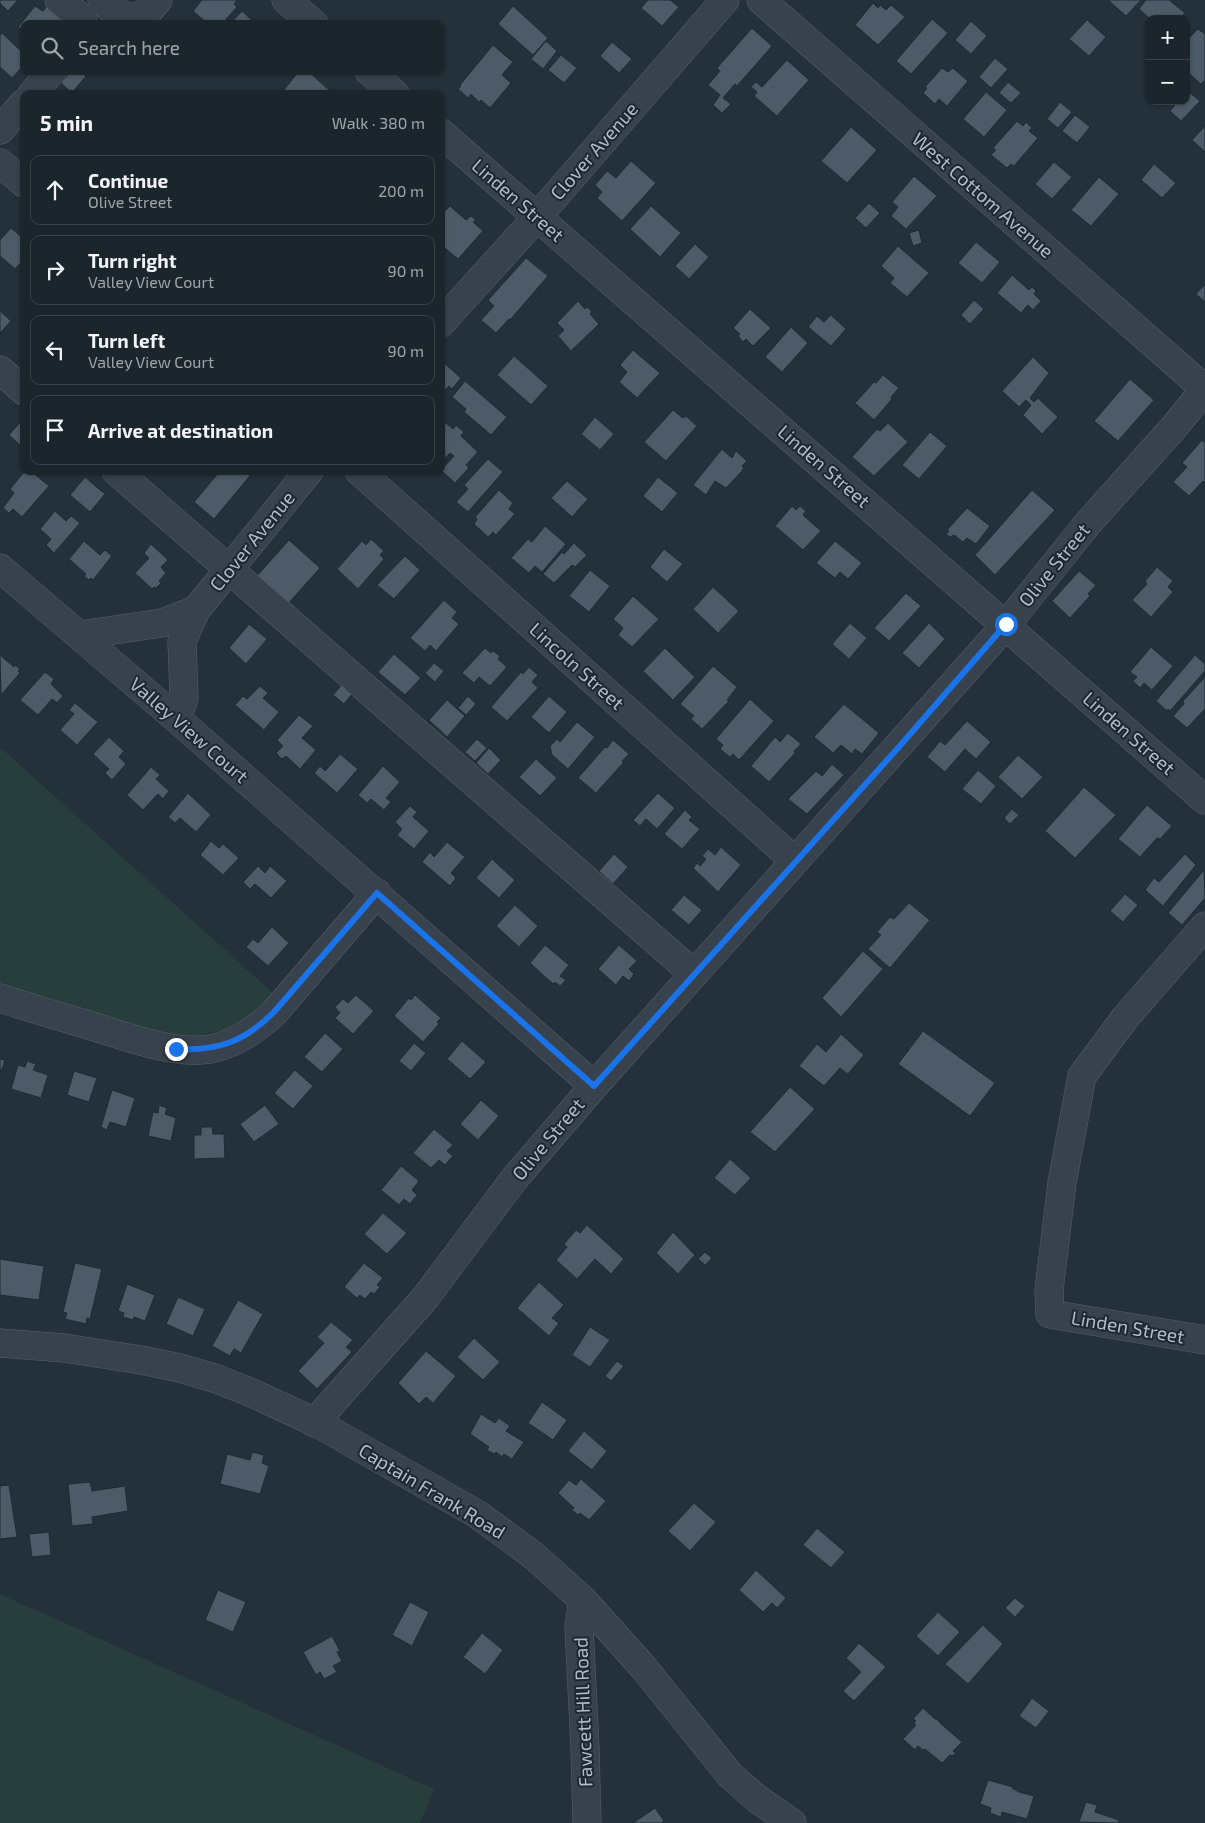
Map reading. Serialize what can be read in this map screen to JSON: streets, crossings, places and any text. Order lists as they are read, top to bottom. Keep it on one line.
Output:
{"streets":{"street":["Clover Avenue","West Cottom Avenue","Linden Street","Olive Street","Lincoln Street","Valley View Court","Captain Frank Road","Fawcett Hill Road"]},"crossings":[["Clover Avenue","Linden Street"],["West Cottom Avenue","Olive Street"],["Linden Street","Olive Street"],["Olive Street","Lincoln Street"],["Olive Street","Valley View Court"],["Olive Street","Captain Frank Road"],["Captain Frank Road","Fawcett Hill Road"]],"page":{"map_buttons":["+","−"],"search":"Search here","heading":["5 min","Walk · 380 m"],"list":[["Continue","Olive Street","200 m"],["Turn right","Valley View Court","90 m"],["Turn left","Valley View Court","90 m"],"Arrive at destination"]}}
